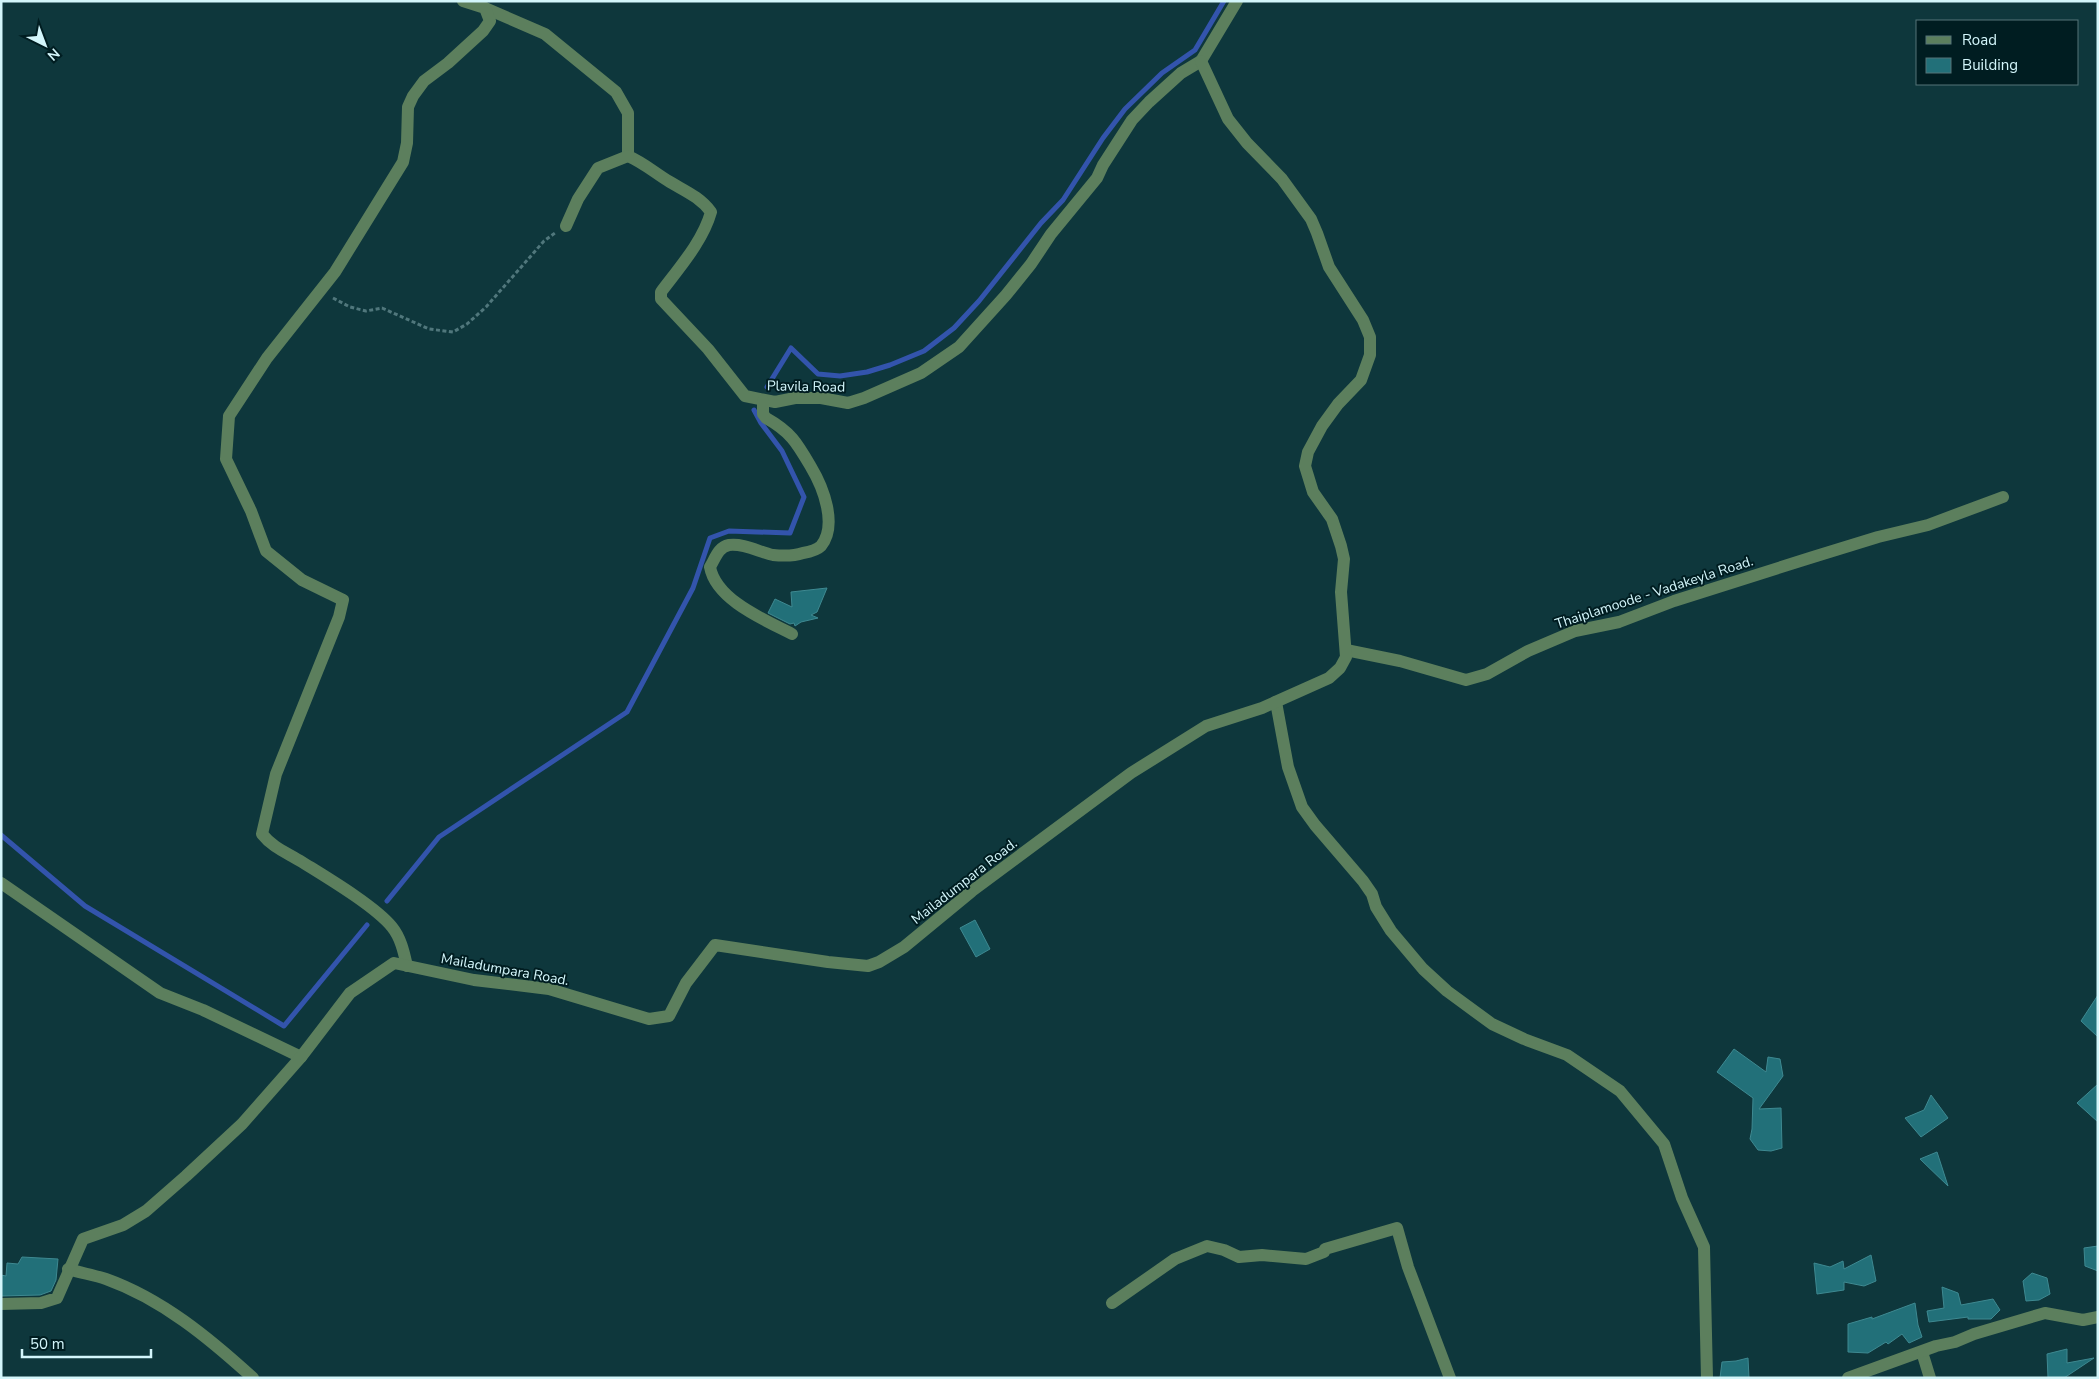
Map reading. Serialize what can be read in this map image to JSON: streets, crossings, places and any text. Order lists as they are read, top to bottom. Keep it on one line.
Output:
{"streets":{"street":["Plavila Road","Thaiplamoode - Vadakeyla Road.","Mailadumpara Road."]},"crossings":[["Plavila Road","Mailadumpara Road."],["Thaiplamoode - Vadakeyla Road.","Mailadumpara Road."]],"legend":["Road","Building"],"scale_bar":"50 m","north":"bottom right"}
